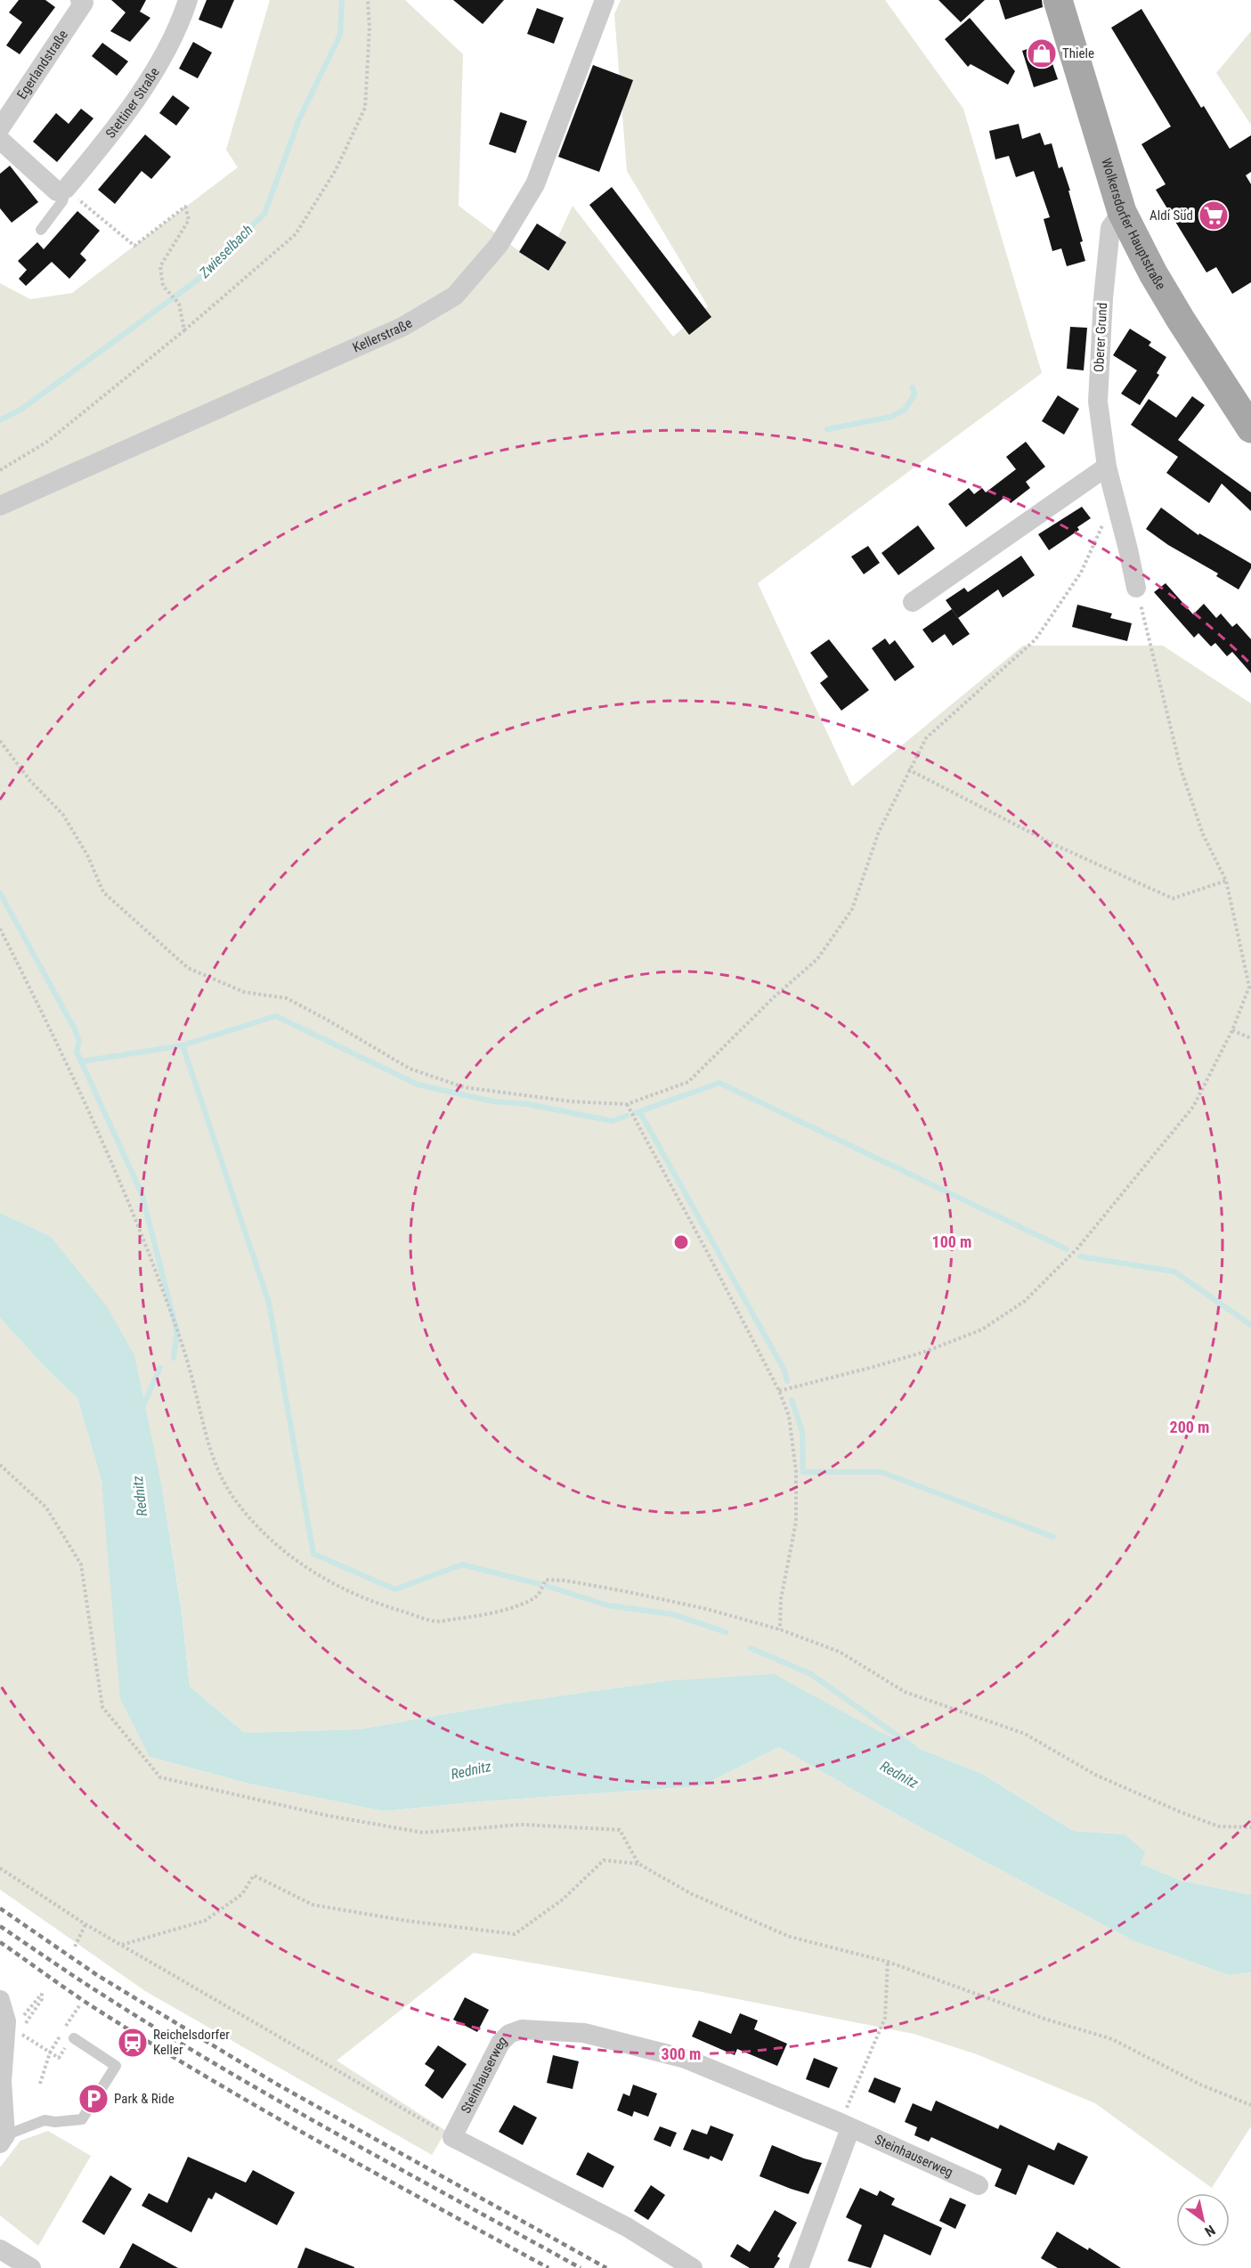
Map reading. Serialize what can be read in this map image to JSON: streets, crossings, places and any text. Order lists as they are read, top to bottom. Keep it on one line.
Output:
{"streets":{"main road":["Wolkersdorfer Hauptstraße"],"street":["Egerlandstraße","Stettiner Straße","Kellerstraße","Oberer Grund","Steinhauserweg"]},"crossings":[["Wolkersdorfer Hauptstraße","Oberer Grund"]],"water":["Zwieselbach","Rednitz"],"places":{"shop":["Thiele"],"supermarket":["Aldi Süd"],"station":["Reichelsdorfer Keller"],"parking":["Park & Ride"]},"north":"bottom right","rings":["100 m","200 m","300 m"]}
